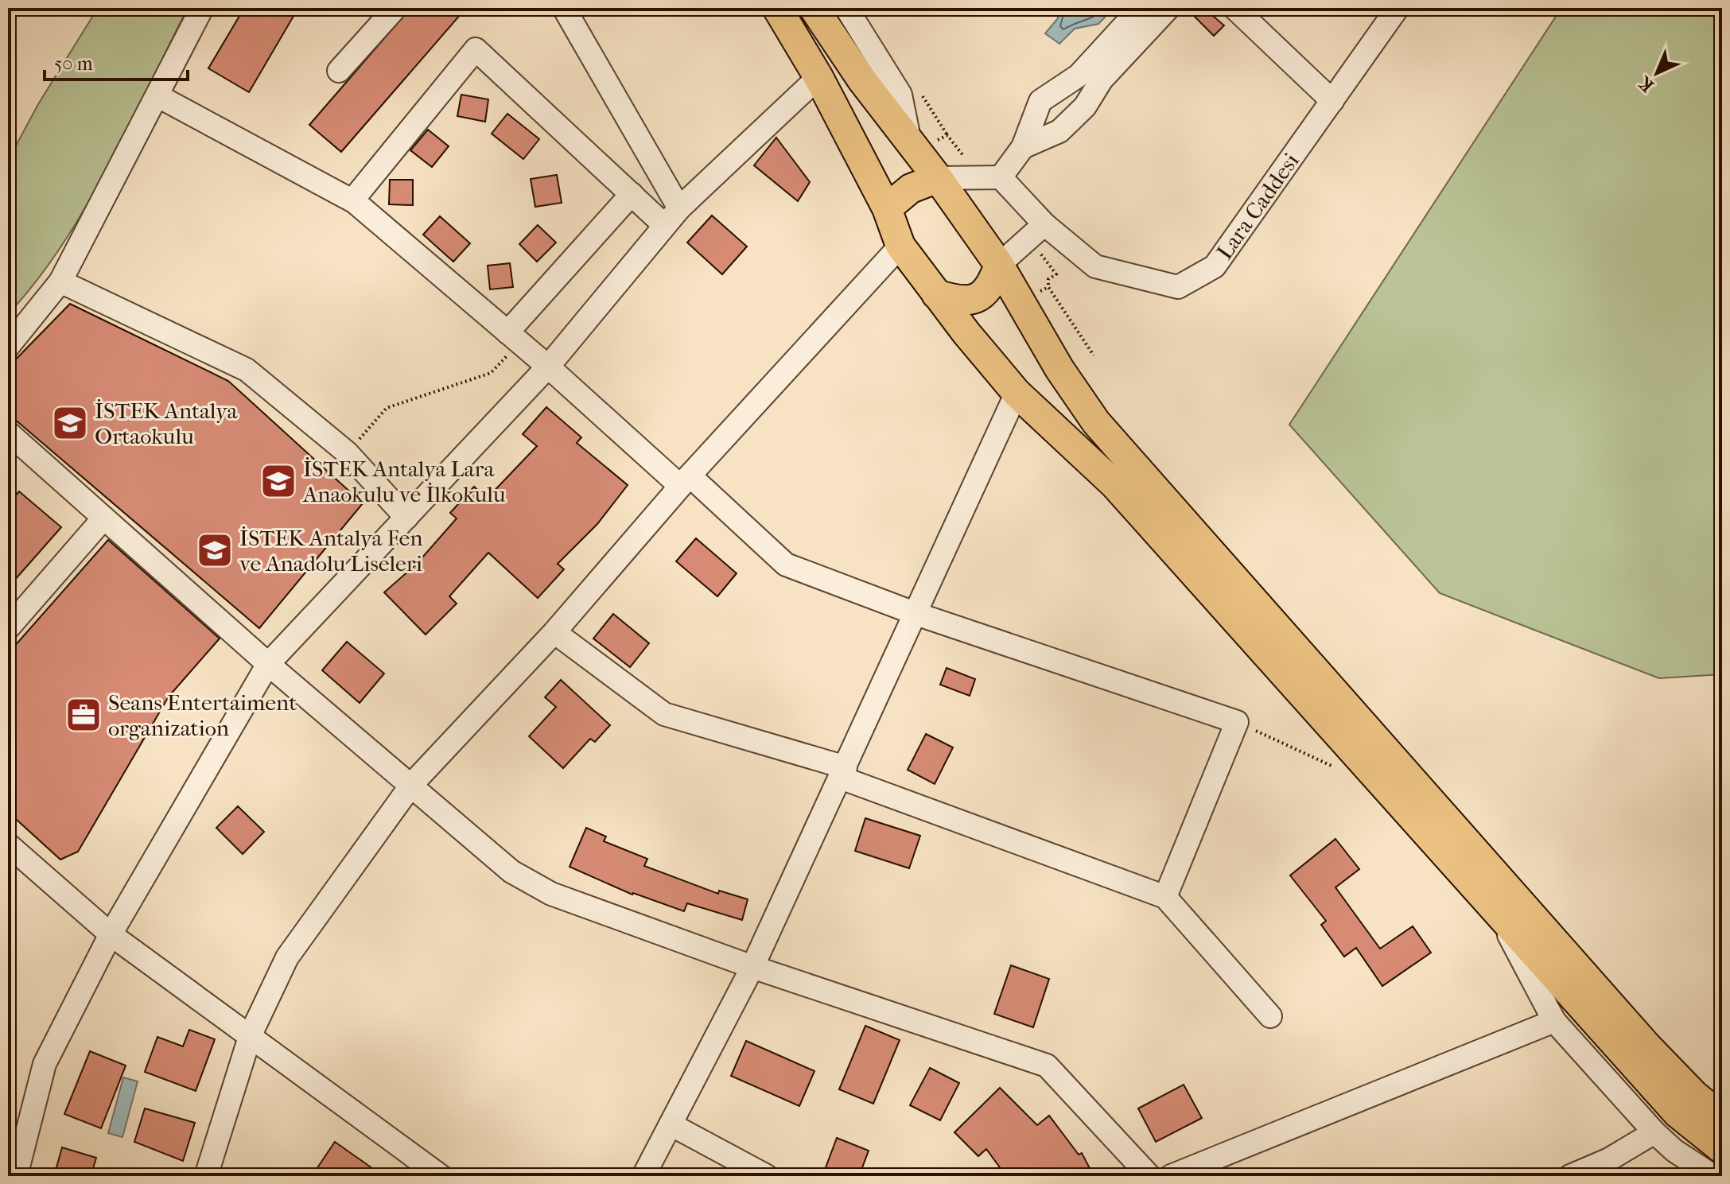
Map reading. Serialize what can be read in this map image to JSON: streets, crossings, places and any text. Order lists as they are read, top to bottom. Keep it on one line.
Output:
{"streets":{"street":["Lara Caddesi"]},"places":{"school or university":["İSTEK Antalya Ortaokulu","İSTEK Antalya Lara Anaokulu ve İlkokulu","İSTEK Antalya Fen ve Anadolu Liseleri"],"office":["Seans Entertaiment organization"]},"scale_bar":"50 m","north":"bottom left"}
